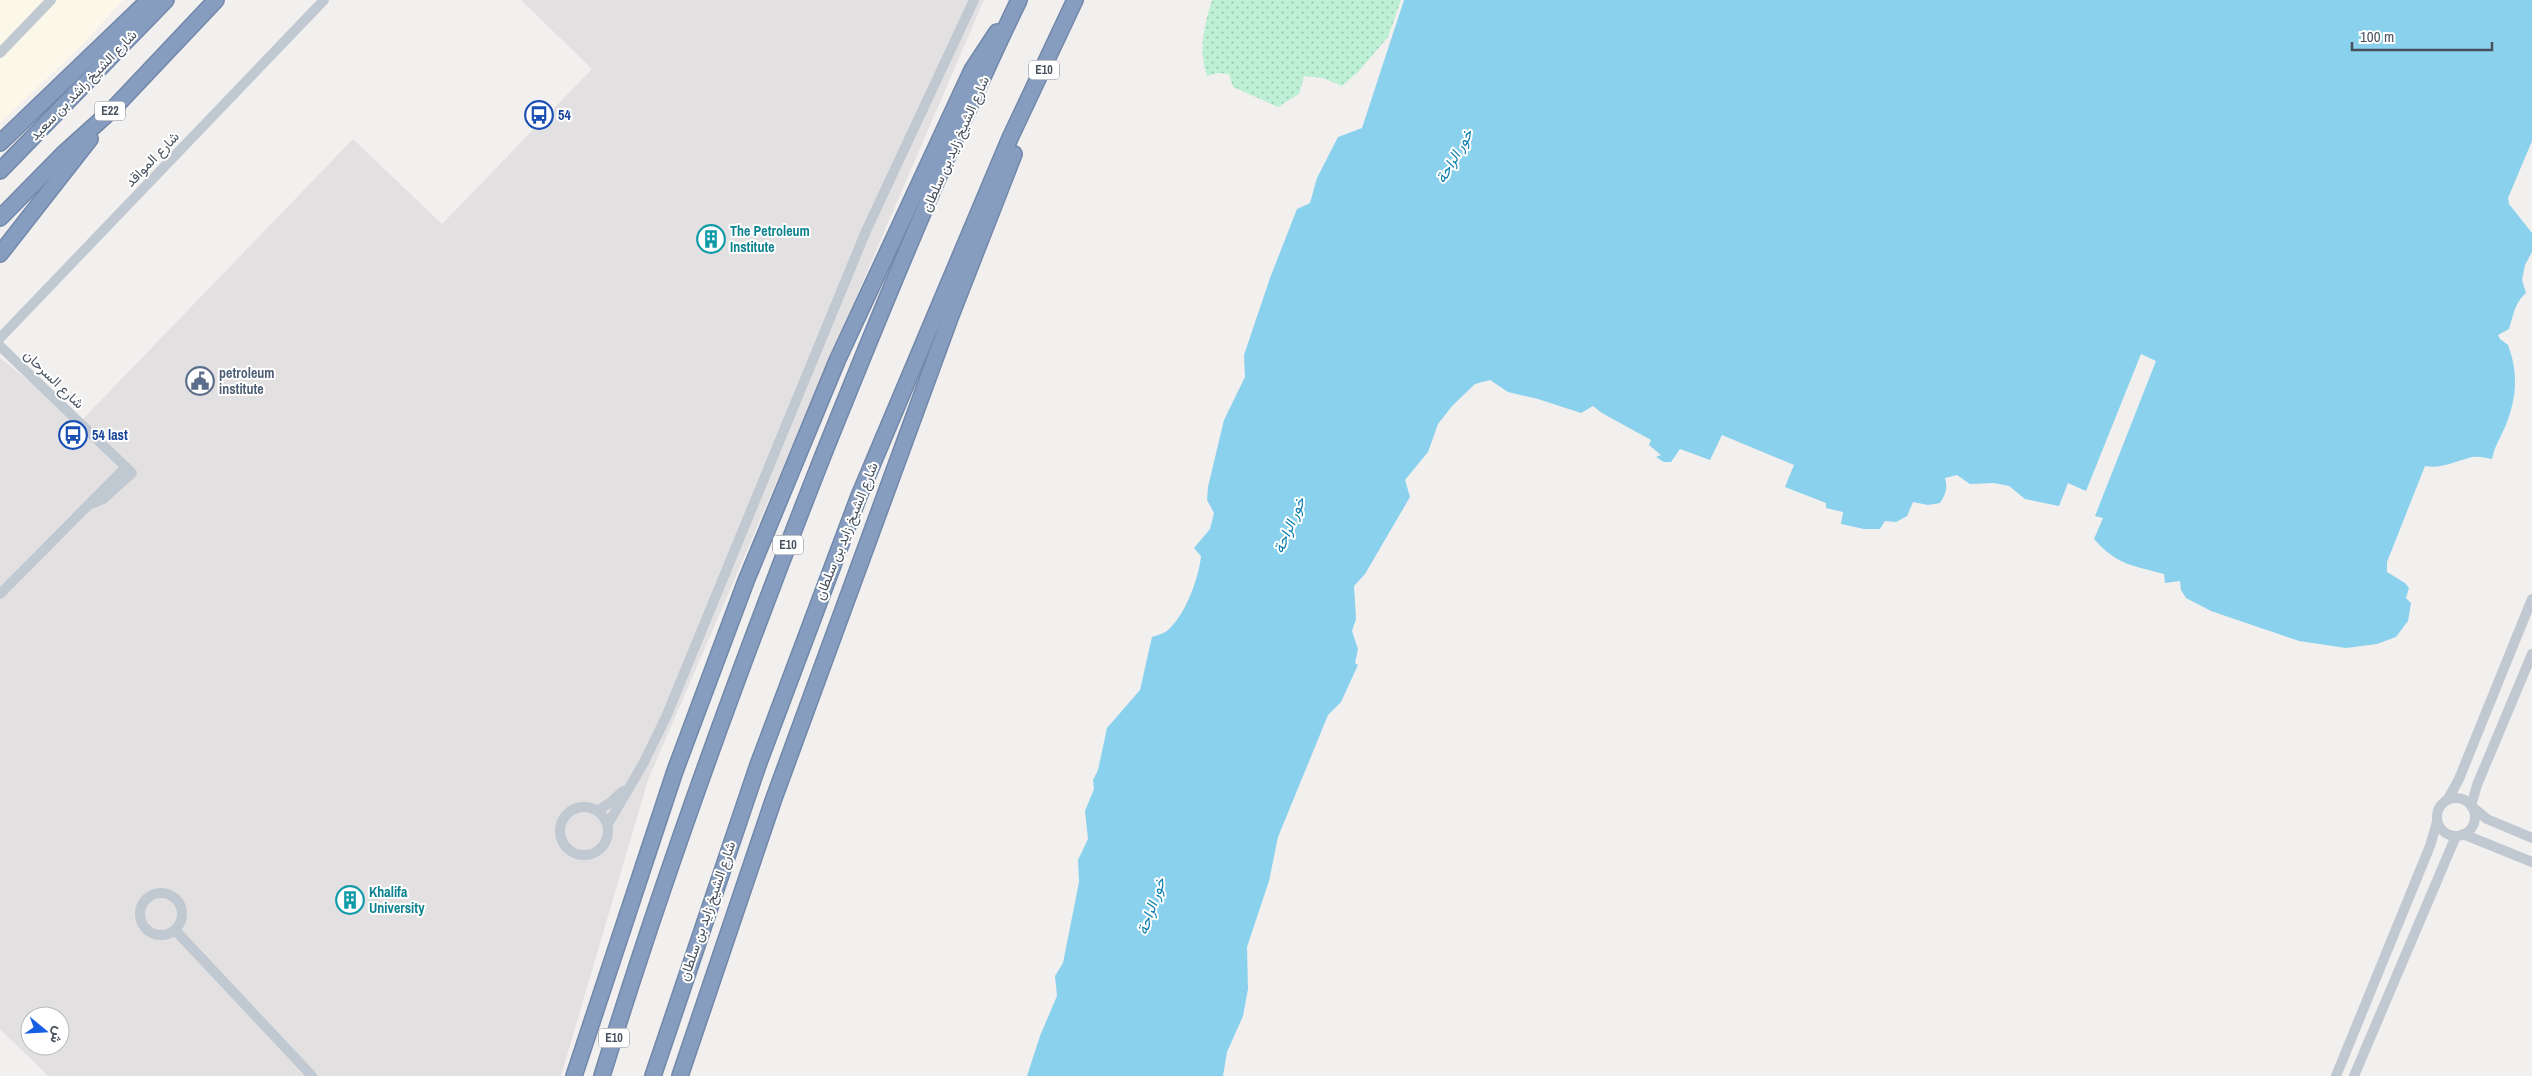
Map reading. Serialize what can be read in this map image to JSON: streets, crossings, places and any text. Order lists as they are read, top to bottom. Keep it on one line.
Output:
{"streets":{"highway":["E10","شارع الشيخ راشد بن سعيد","E22","شارع الشيخ زايد بن سلطان"],"street":["شارع المواقد","شارع السرحان"]},"water":["خور الراحة"],"places":{"bus stop":["54","54 last"],"building":["The Petroleum Institute","Khalifa University"],"public building":["petroleum institute"]},"scale_bar":"100 m","north":"right"}
